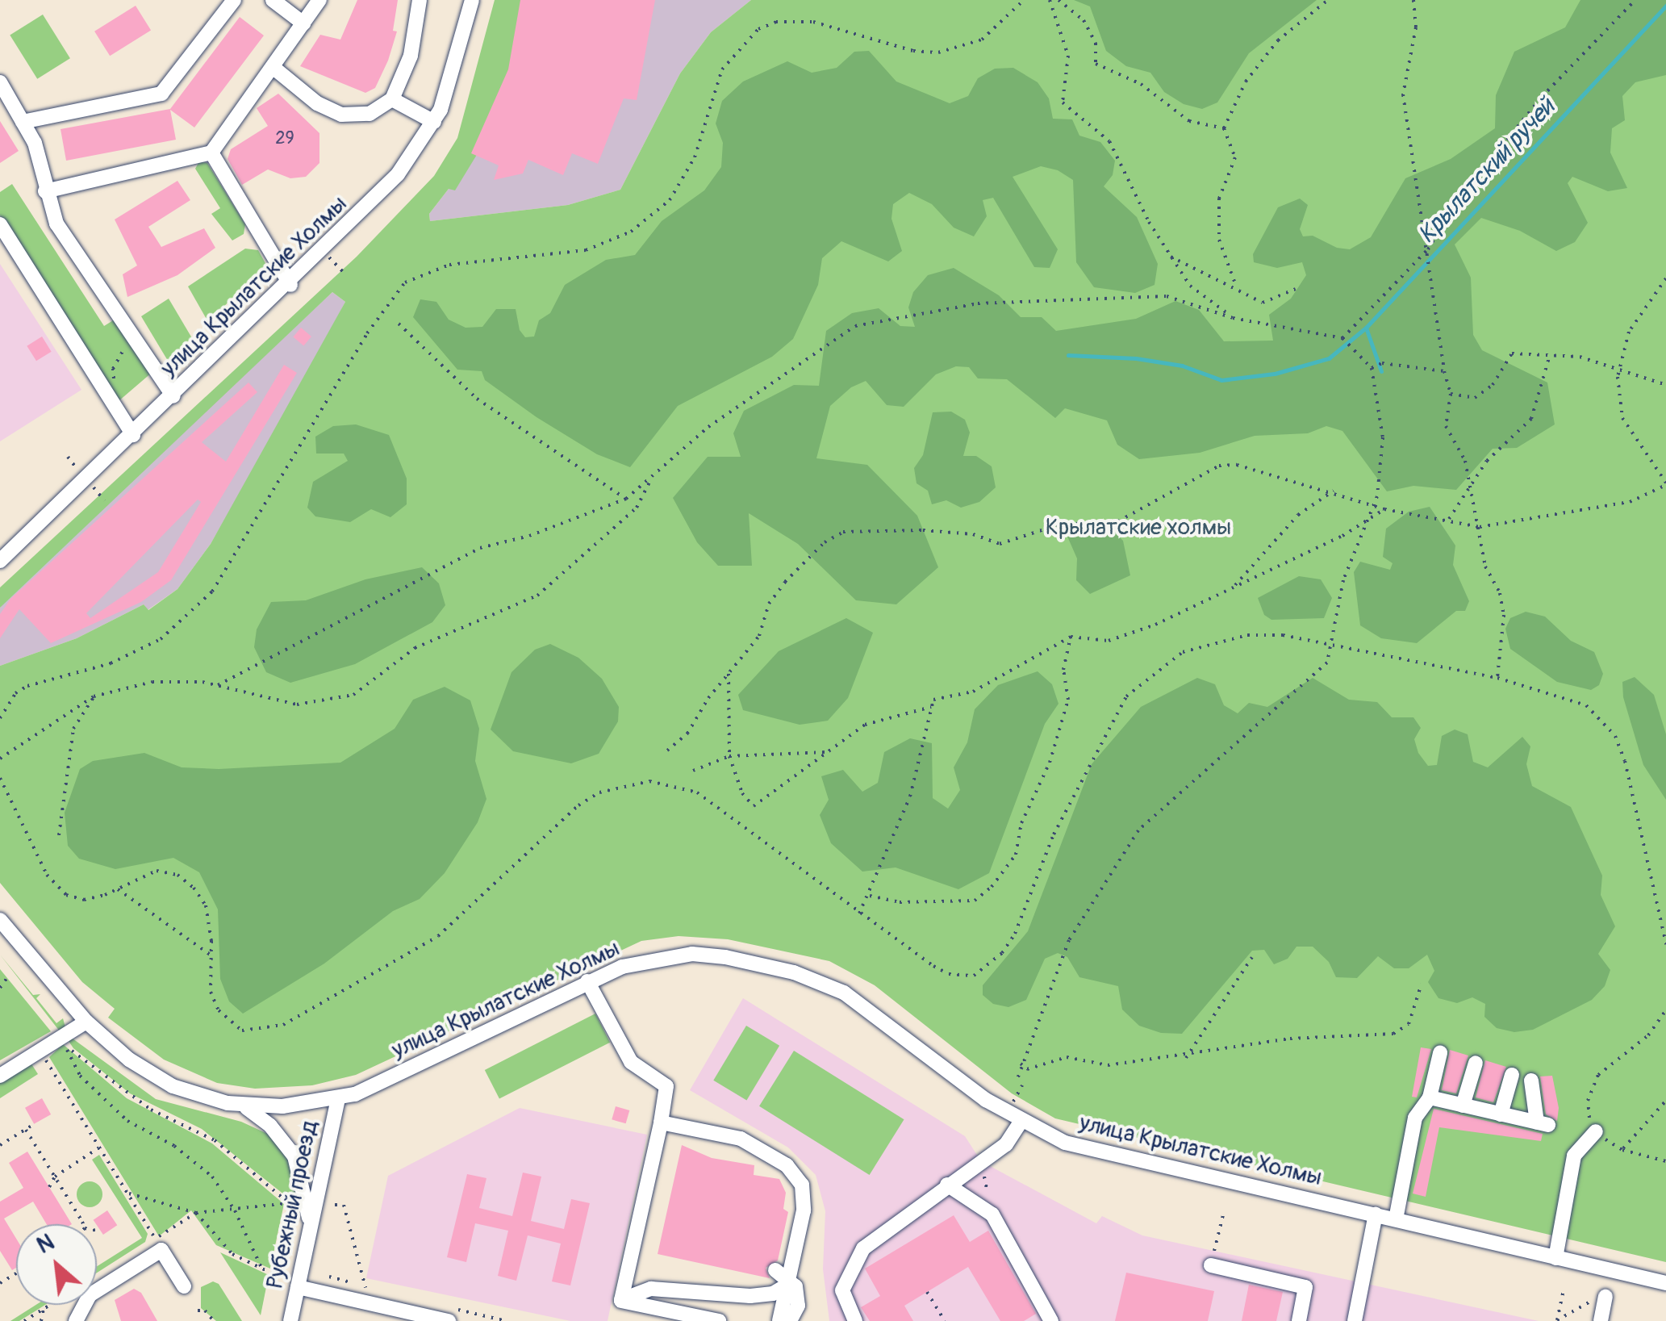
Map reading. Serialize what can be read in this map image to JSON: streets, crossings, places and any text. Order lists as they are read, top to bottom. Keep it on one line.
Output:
{"streets":{"street":["улица Крылатские Холмы","Рубежный проезд"]},"crossings":[["улица Крылатские Холмы","Рубежный проезд"]],"water":["Крылатский ручей"],"parks":["Крылатские холмы"],"house_numbers":["29"],"north":"top left"}
